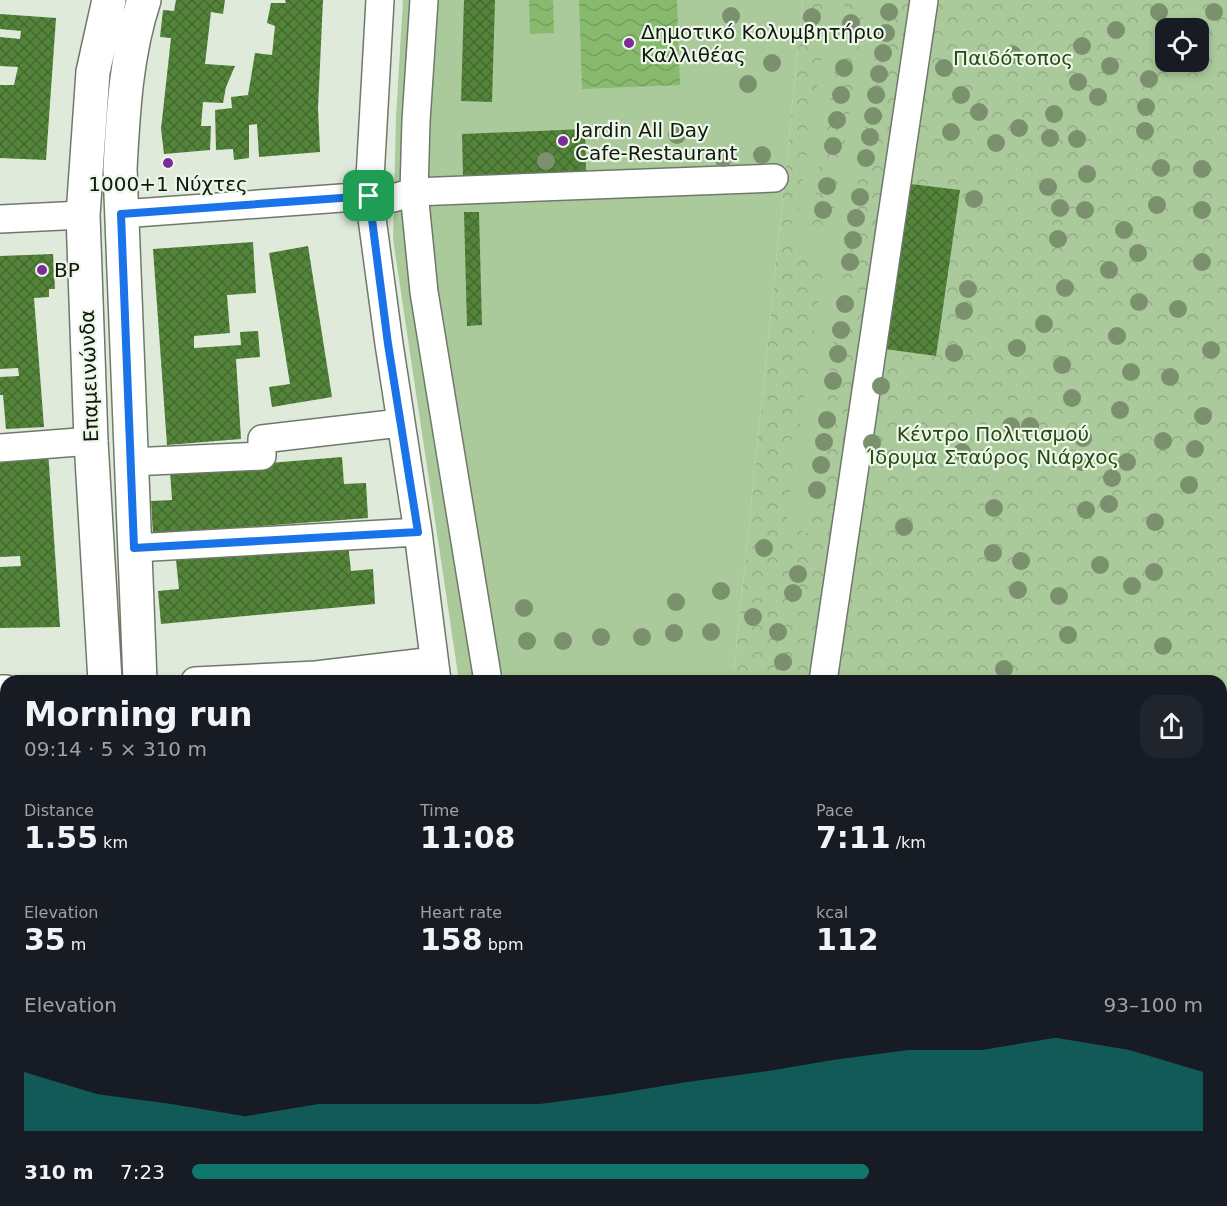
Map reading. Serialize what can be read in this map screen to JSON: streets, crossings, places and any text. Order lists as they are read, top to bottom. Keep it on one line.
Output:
{"streets":{"main road":["Επαμεινώνδα"]},"parks":["Παιδότοπος","Κέντρο Πολιτισμού Ίδρυμα Σταύρος Νιάρχος"],"places":["Δημοτικό Κολυμβητήριο Καλλιθέας","Jardin All Day Cafe-Restaurant","1000+1 Νύχτες","BP"],"page":{"heading":["Morning run","09:14 · 5 × 310 m"],"stats":[["Distance","1.55 km"],["Time","11:08"],["Pace","7:11 /km"],["Elevation","35 m"],["Heart rate","158 bpm"],["kcal","112"]],"chart":["Elevation","93–100 m"],"list":[{"name":"310 m","note":"7:23"}]}}
